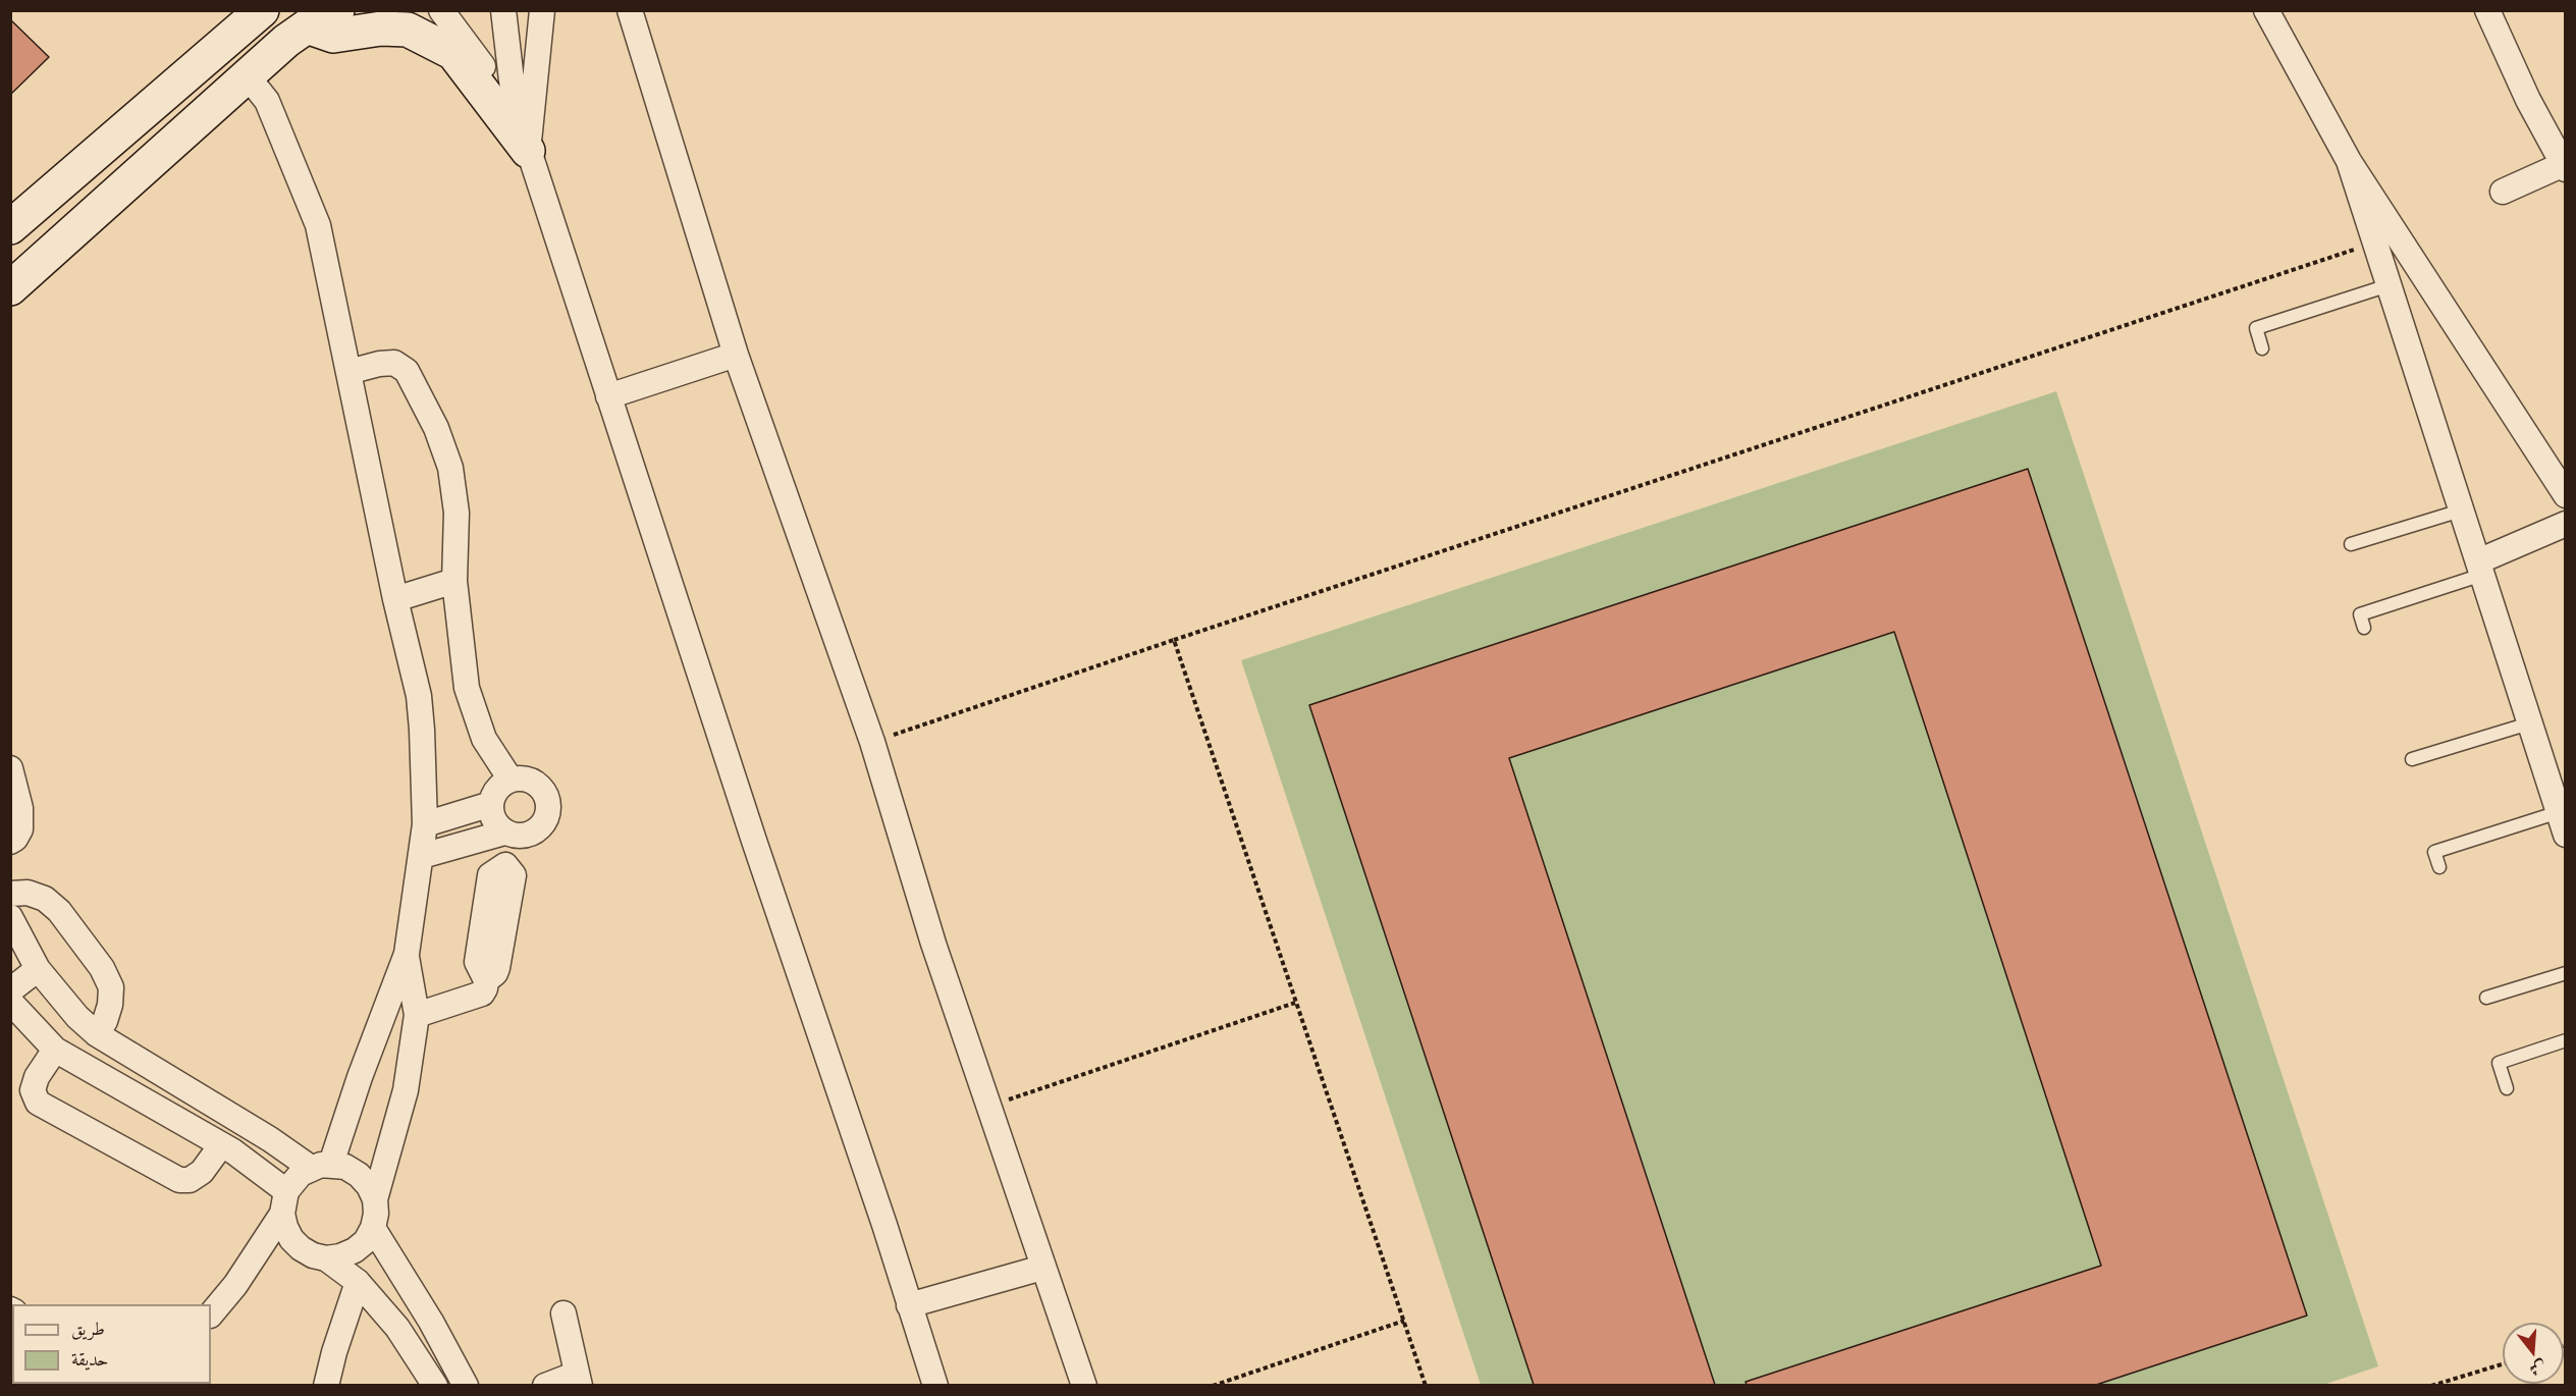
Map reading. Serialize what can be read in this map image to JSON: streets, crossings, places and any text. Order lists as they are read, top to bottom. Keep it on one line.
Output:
{"legend":["طريق","حديقة"],"north":"bottom"}
